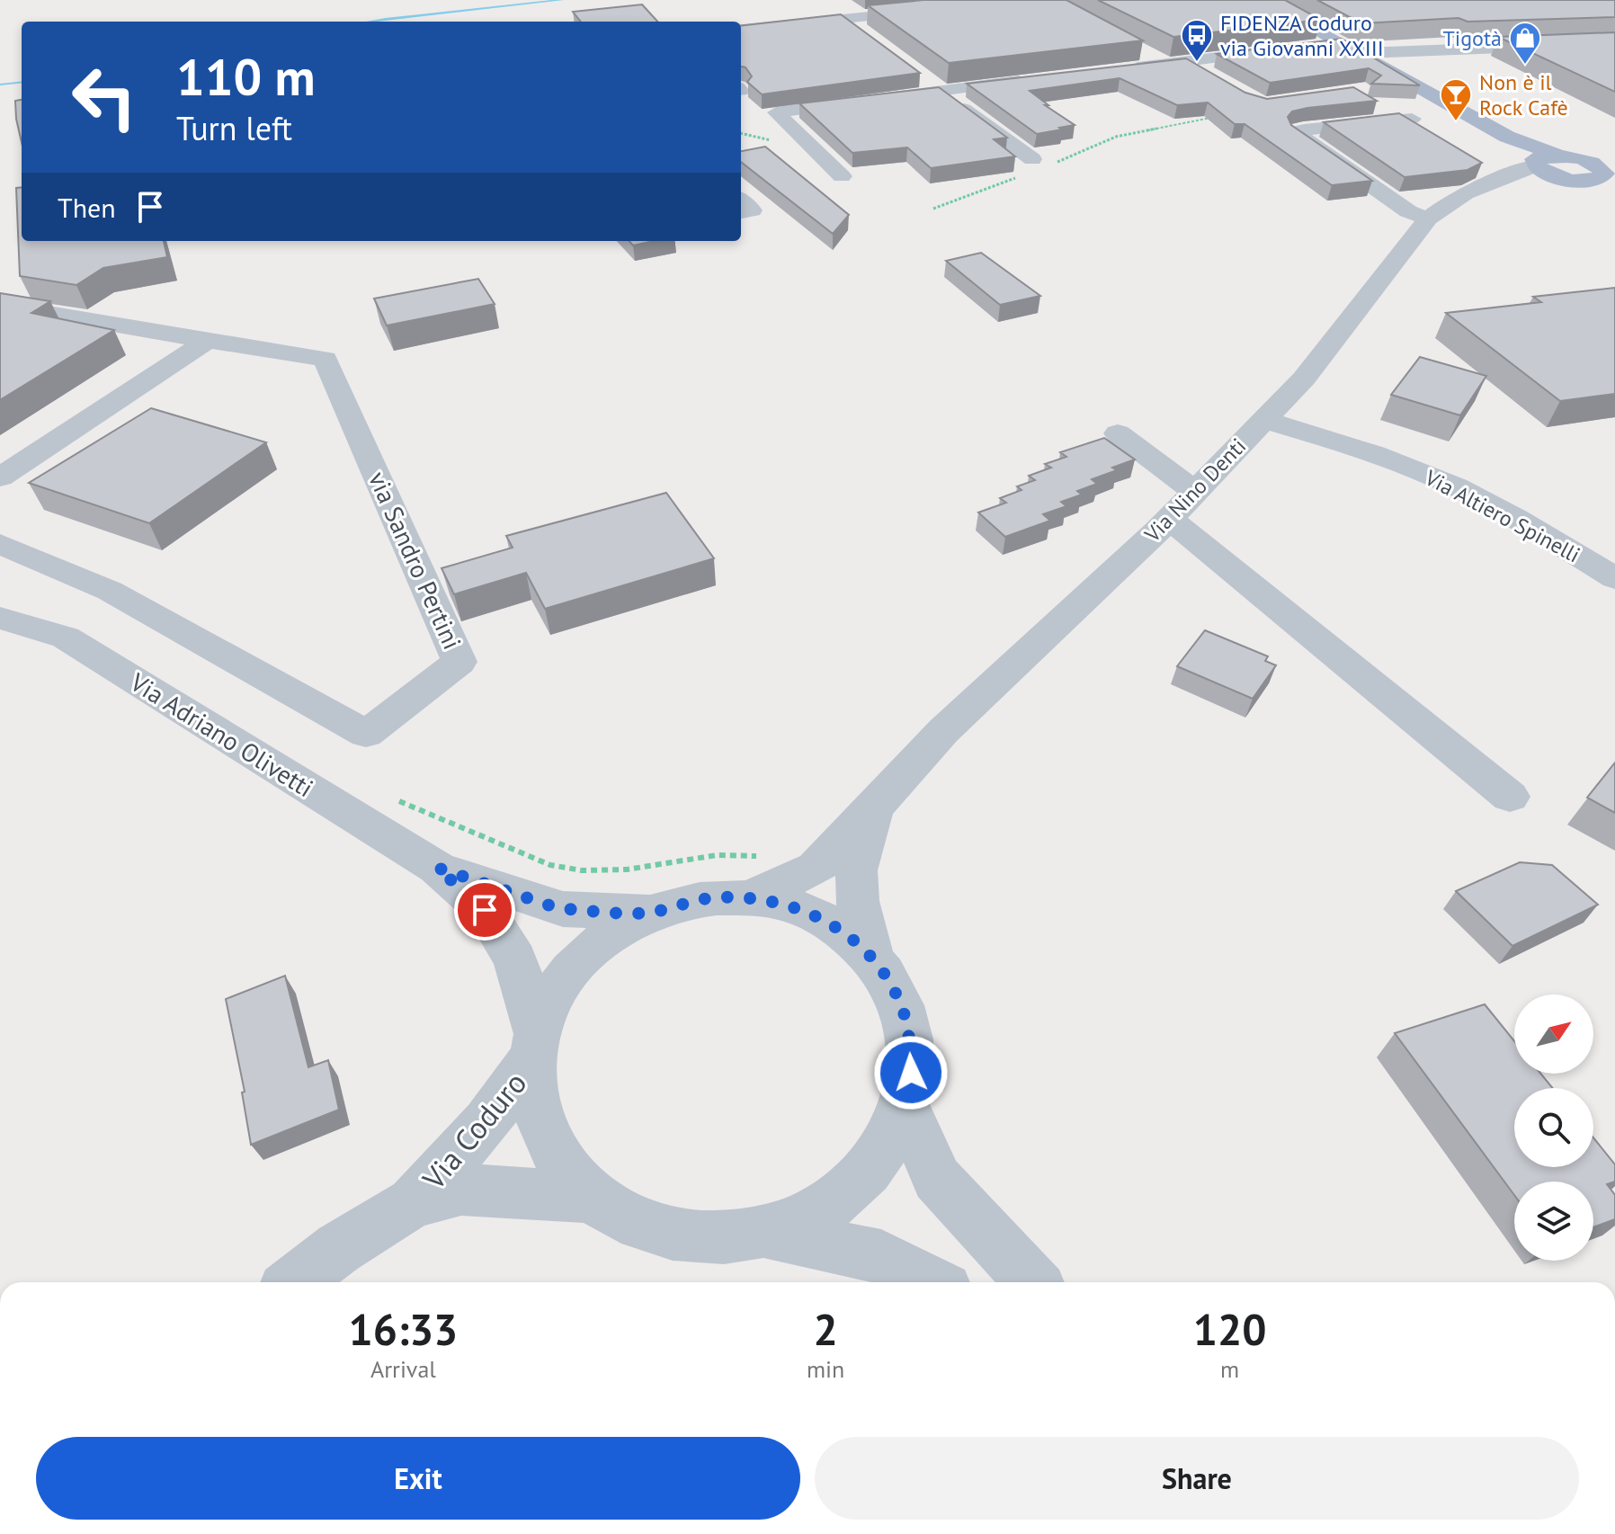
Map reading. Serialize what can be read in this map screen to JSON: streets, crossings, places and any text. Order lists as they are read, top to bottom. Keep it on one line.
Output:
{"streets":{"street":["Via Nino Denti","Via Altiero Spinelli","via Sandro Pertini","Via Adriano Olivetti","Via Coduro"]},"crossings":[["Via Nino Denti","Via Altiero Spinelli"]],"places":{"bus stop":["FIDENZA Coduro via Giovanni XXIII"],"shop":["Tigotà"],"bar":["Non è il Rock Cafè"]},"north":"top right","page":{"turn":["110 m","Turn left"],"then":"Then","eta":["16:33","Arrival","2","min","120","m"],"buttons":["Exit","Share"]}}
